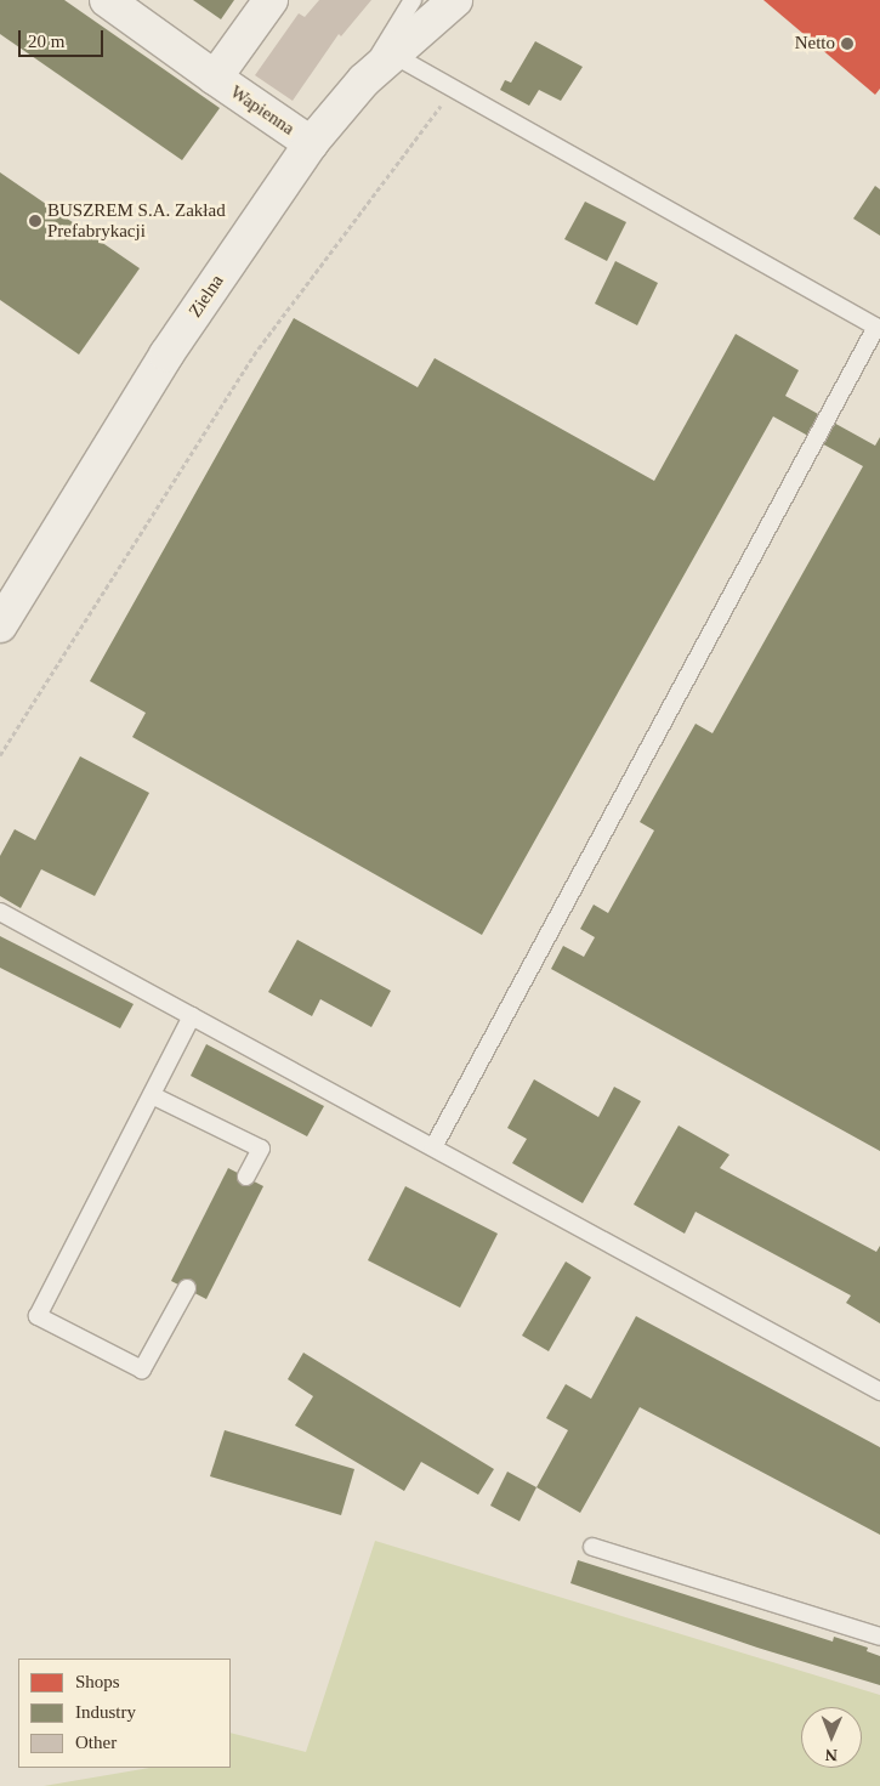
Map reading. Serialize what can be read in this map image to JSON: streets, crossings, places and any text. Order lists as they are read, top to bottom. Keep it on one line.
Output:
{"streets":{"street":["Wapienna","Zielna"]},"crossings":[["Wapienna","Zielna"]],"places":["Netto","BUSZREM S.A. Zakład Prefabrykacji"],"legend":["Shops","Industry","Other"],"scale_bar":"20 m","north":"bottom"}
